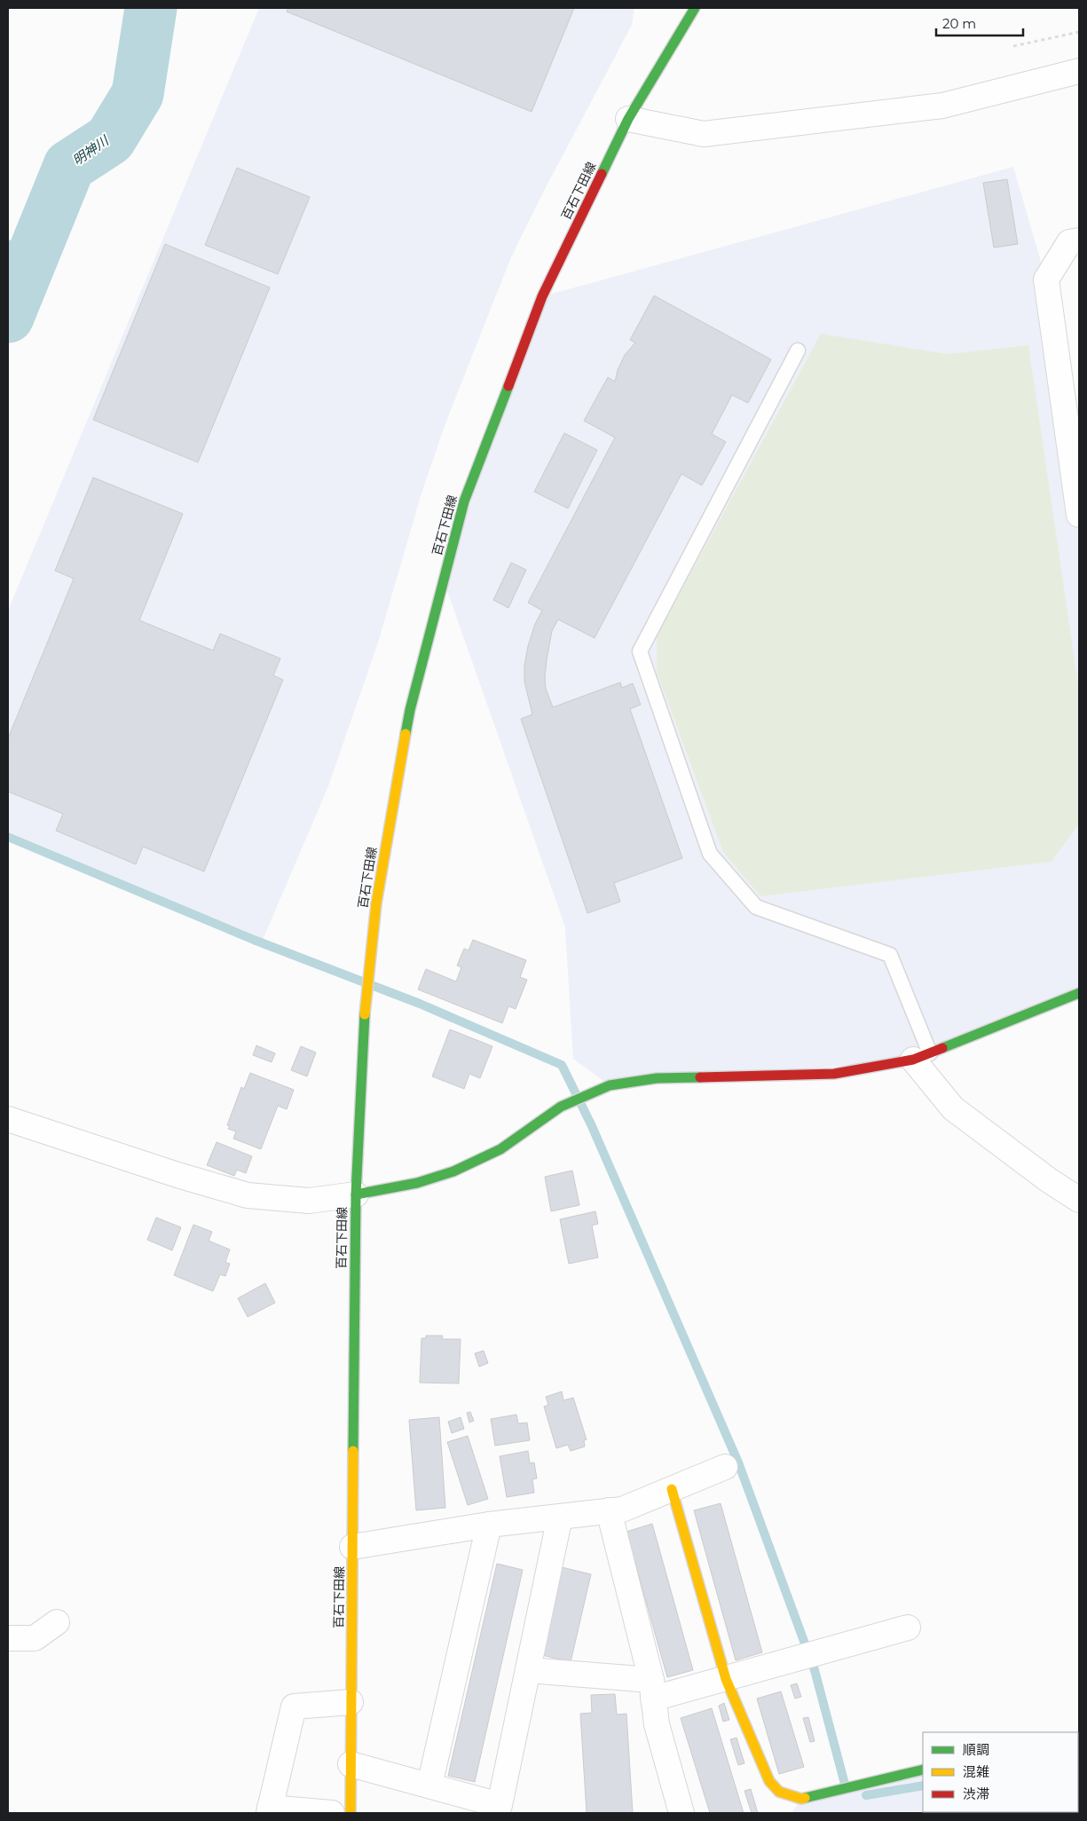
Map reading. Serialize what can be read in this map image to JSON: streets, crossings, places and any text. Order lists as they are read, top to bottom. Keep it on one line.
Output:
{"streets":{"main road":["百石下田線"]},"water":["明神川"],"legend":["順調","混雑","渋滞"],"scale_bar":"20 m"}
